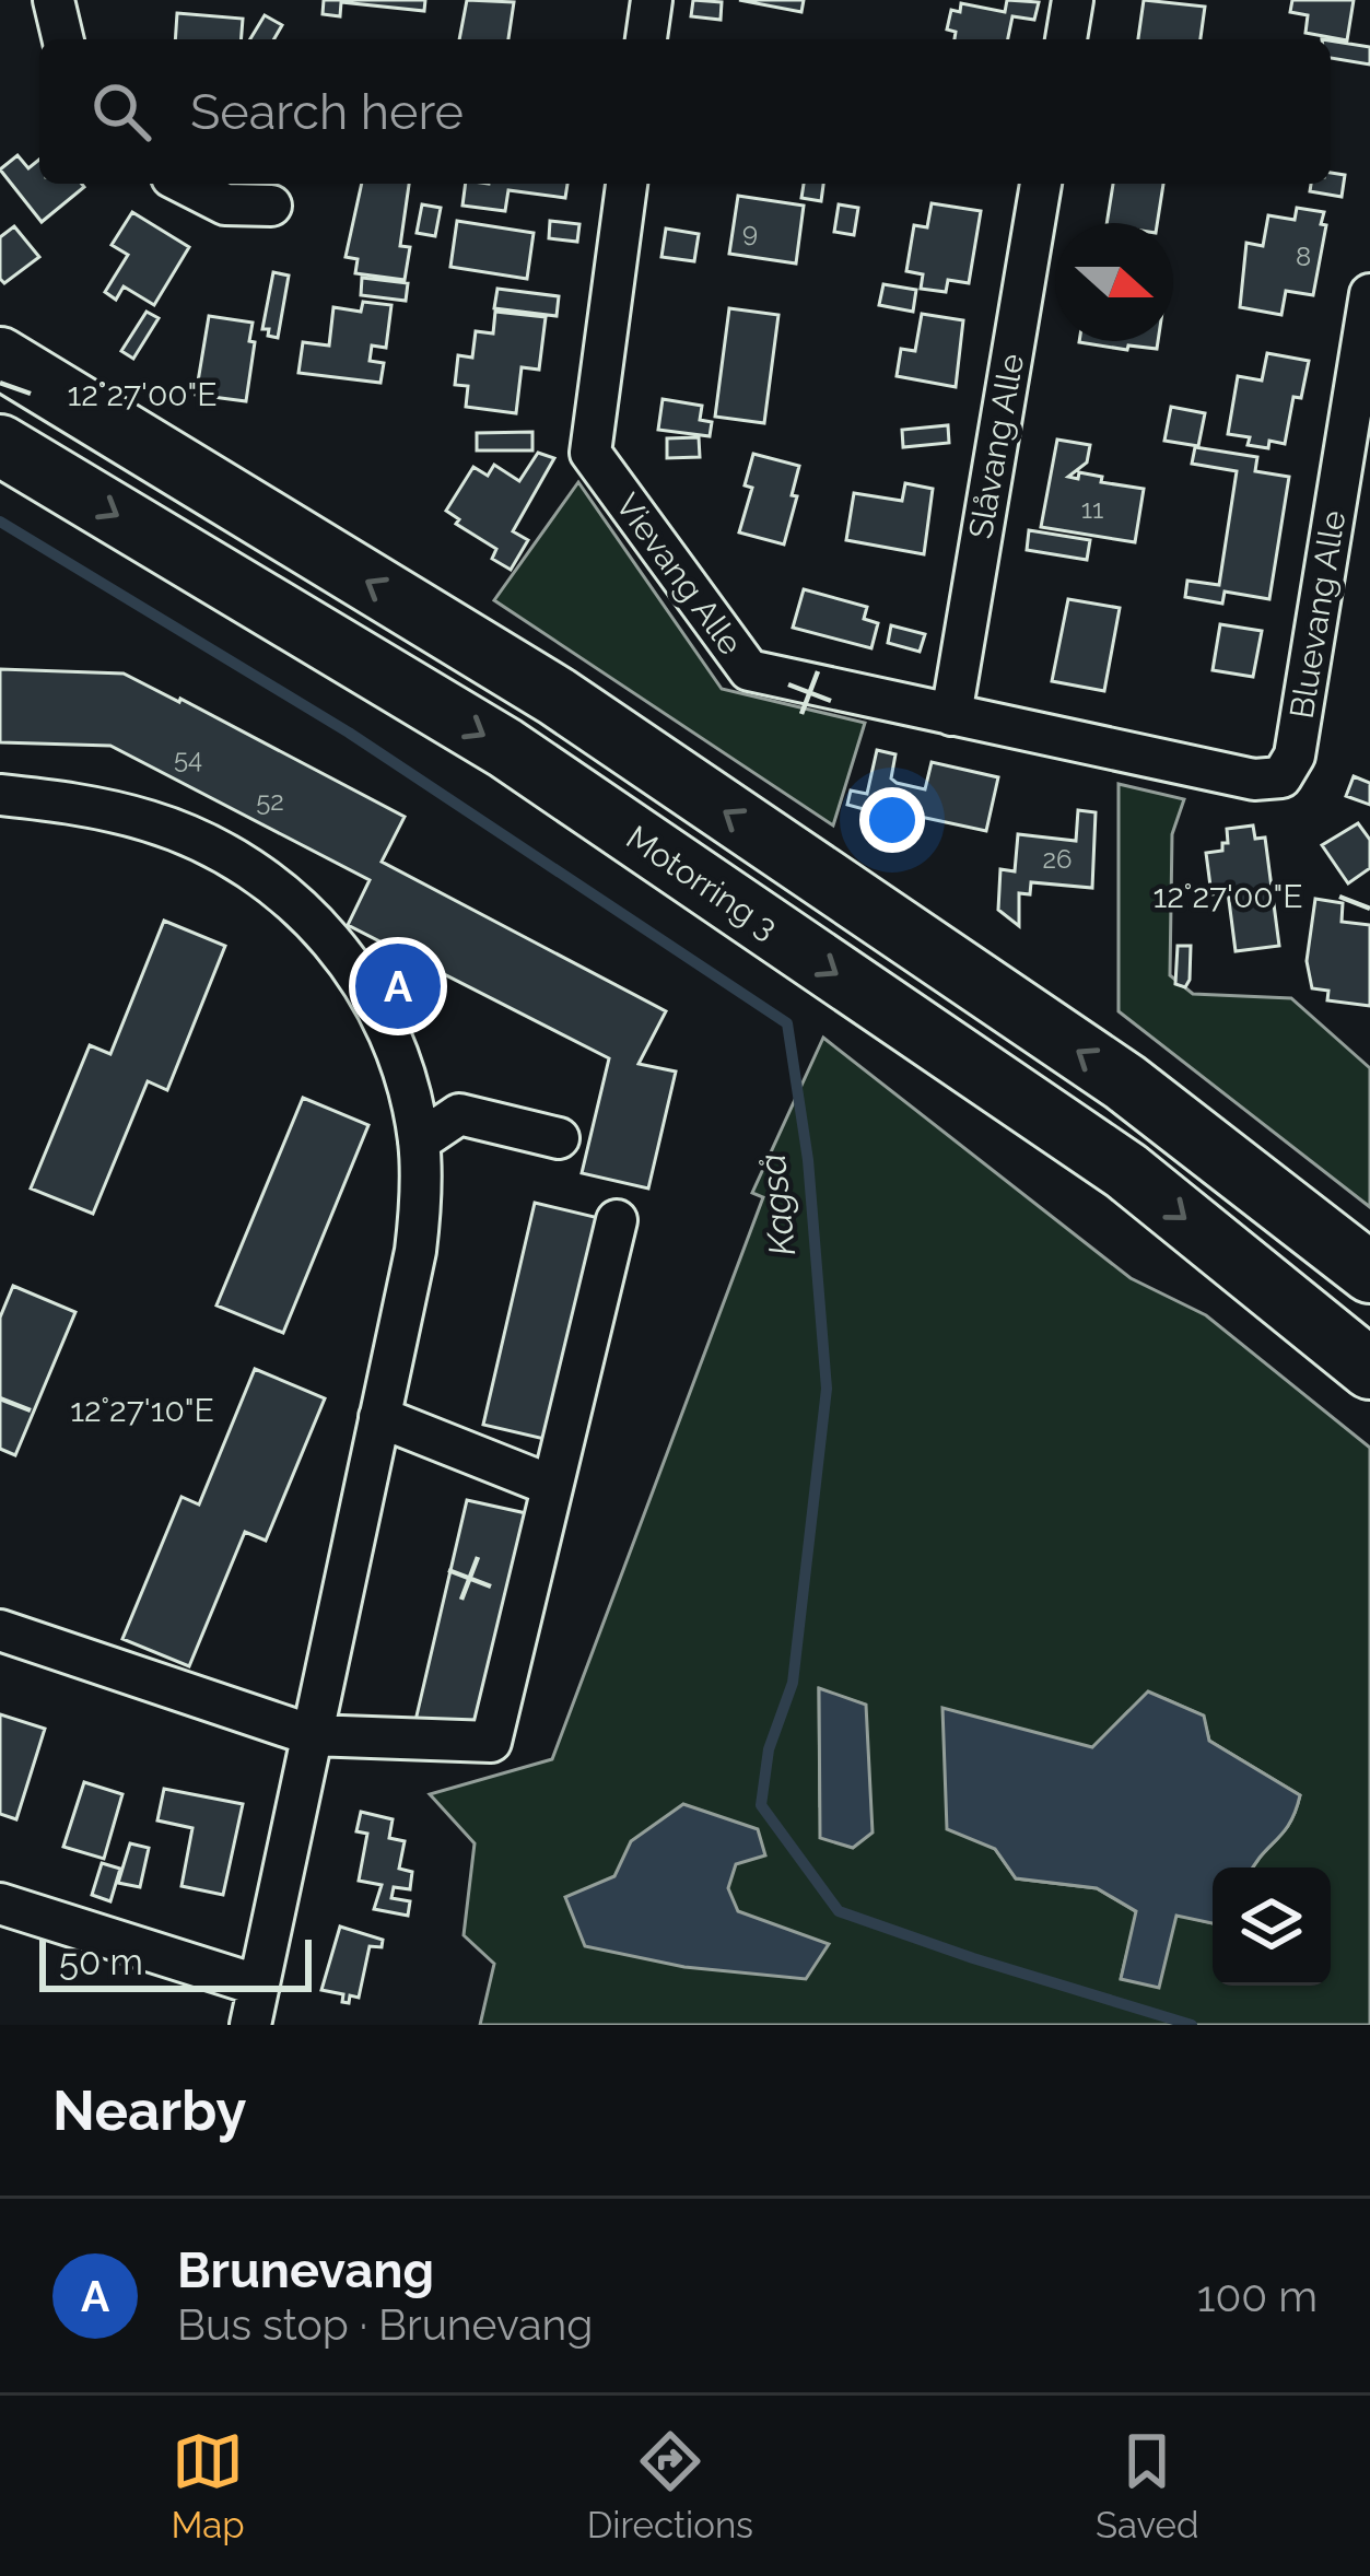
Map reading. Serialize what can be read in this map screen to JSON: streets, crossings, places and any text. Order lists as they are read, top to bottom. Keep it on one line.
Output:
{"streets":{"highway":["Motorring 3"],"street":["Slåvang Alle","Vievang Alle","Bluevang Alle"]},"crossings":[["Slåvang Alle","Vievang Alle"],["Vievang Alle","Bluevang Alle"]],"water":["Kagså"],"house_numbers":["9","8","11","54","52","26"],"scale_bar":"50 m","north":"right","page":{"search":"Search here","pins":"A","scale":"50 m","heading":"Nearby","list":[{"mark":"A","name":"Brunevang","note":"Bus stop · Brunevang","value":"100 m"}],"nav":["Map","Directions","Saved"]},"coordinates":["12°27'00\"E","12°27'10\"E"]}
